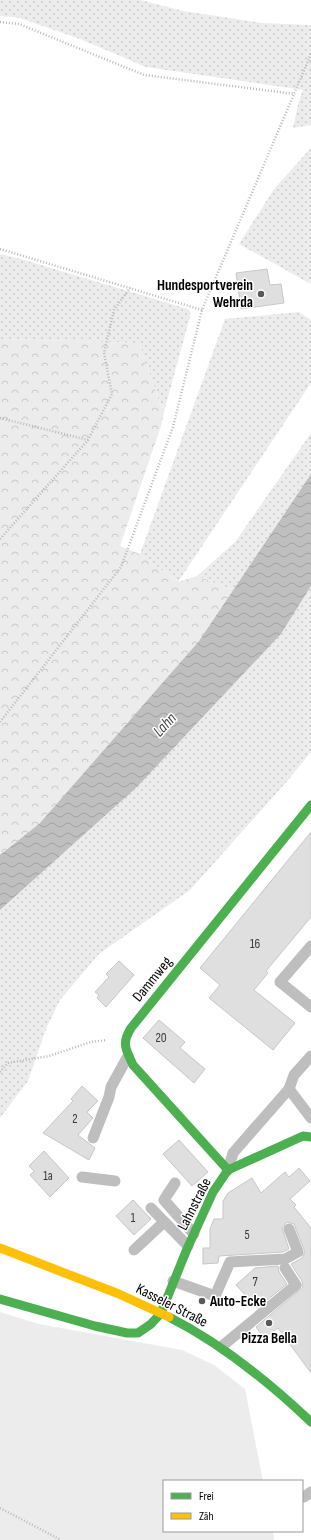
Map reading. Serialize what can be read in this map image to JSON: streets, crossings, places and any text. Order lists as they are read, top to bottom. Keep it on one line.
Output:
{"streets":{"street":["Dammweg","Lahnstraße","Kasseler Straße"]},"crossings":[["Lahnstraße","Kasseler Straße"]],"water":["Lahn"],"places":["Hundesportverein Wehrda","Auto-Ecke","Pizza Bella"],"house_numbers":["16","20","2","1a","1","5","7"],"legend":["Frei","Zäh"]}
